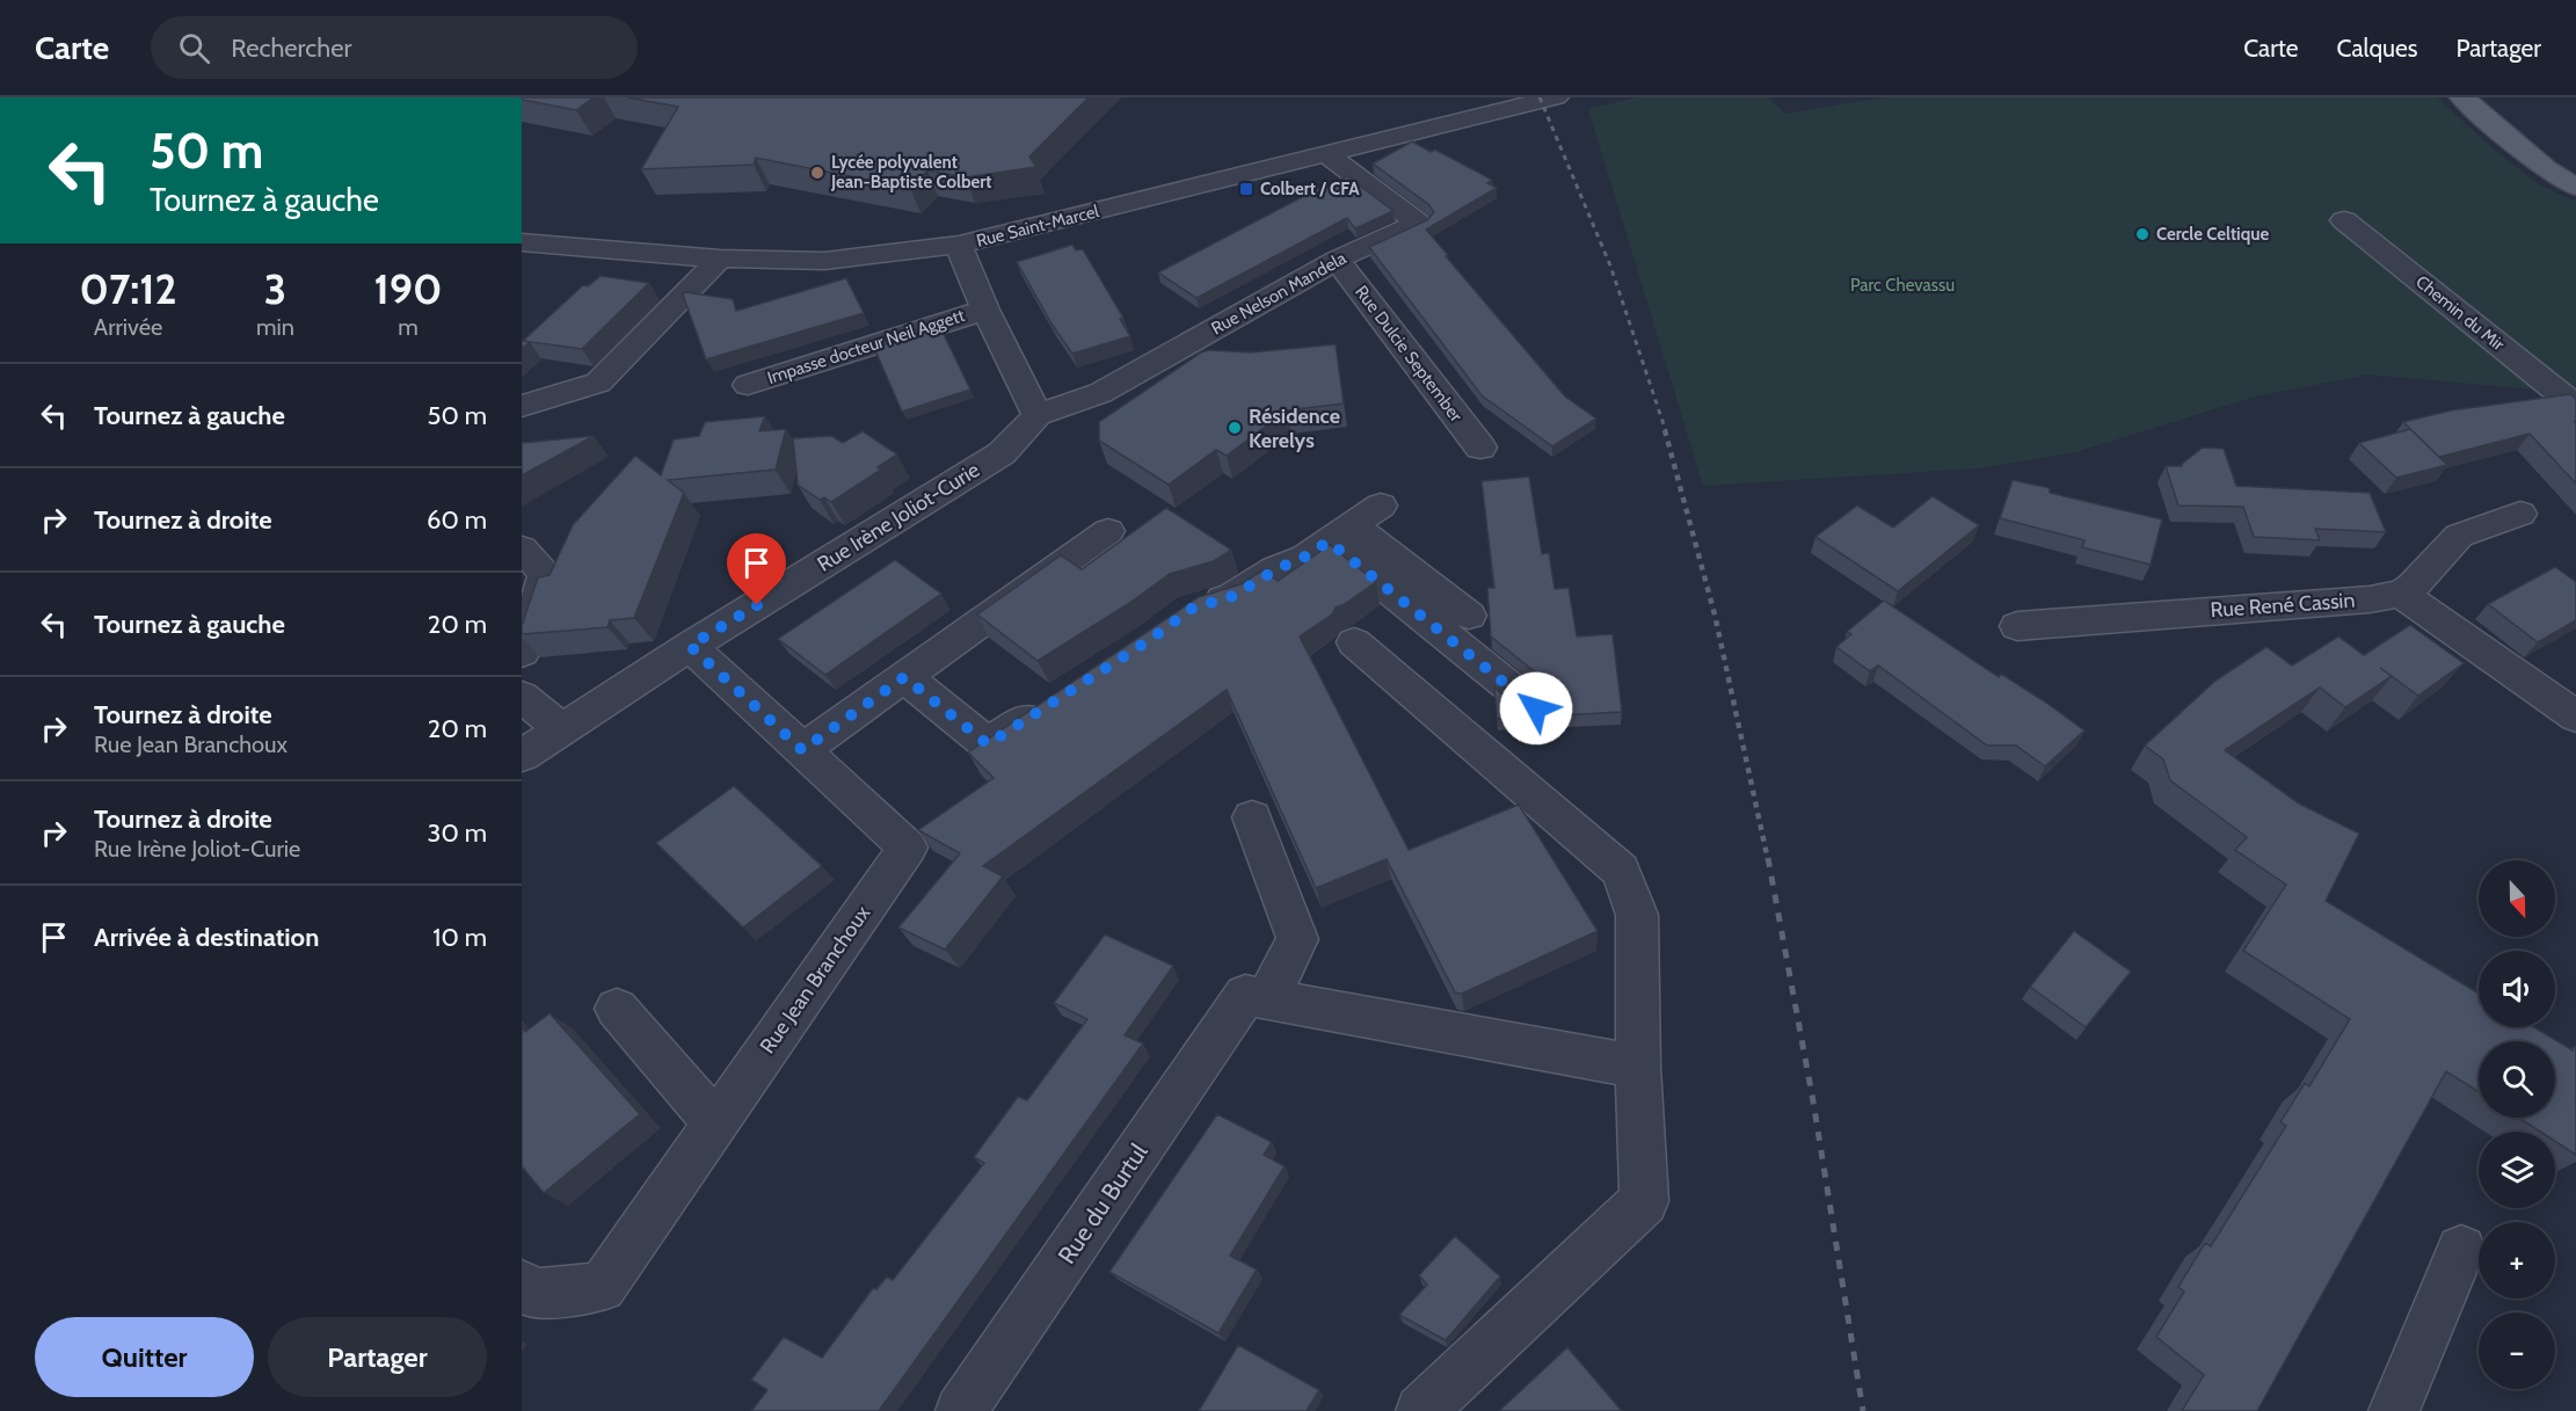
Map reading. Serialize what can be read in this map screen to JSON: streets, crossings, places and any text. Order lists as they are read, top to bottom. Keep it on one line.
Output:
{"streets":{"street":["Rue Saint-Marcel","Rue Nelson Mandela","Chemin du Mir","Impasse docteur Neil Aggett","Rue Dulcie September","Rue Irène Joliot-Curie","Rue René Cassin","Rue Jean Branchoux","Rue du Burtul"]},"crossings":[["Rue Saint-Marcel","Rue Nelson Mandela"],["Rue Nelson Mandela","Rue Dulcie September"],["Rue Nelson Mandela","Rue Irène Joliot-Curie"],["Rue Irène Joliot-Curie","Rue Jean Branchoux"]],"parks":["Parc Chevassu"],"places":{"other":["Lycée polyvalent Jean-Baptiste Colbert","Cercle Celtique","Résidence Kerelys"],"transit":["Colbert / CFA"]},"north":"bottom","page":{"header":"Carte","search":"Rechercher","nav":["Carte","Calques","Partager"],"turn":["50 m","Tournez à gauche"],"eta":["07:12","Arrivée","3","min","190","m"],"list":[{"name":"Tournez à gauche","value":"50 m"},{"name":"Tournez à droite","value":"60 m"},{"name":"Tournez à gauche","value":"20 m"},{"name":"Tournez à droite","note":"Rue Jean Branchoux","value":"20 m"},{"name":"Tournez à droite","note":"Rue Irène Joliot-Curie","value":"30 m"},{"name":"Arrivée à destination","value":"10 m"}],"map_buttons":["+","−"],"buttons":["Quitter","Partager"]}}
